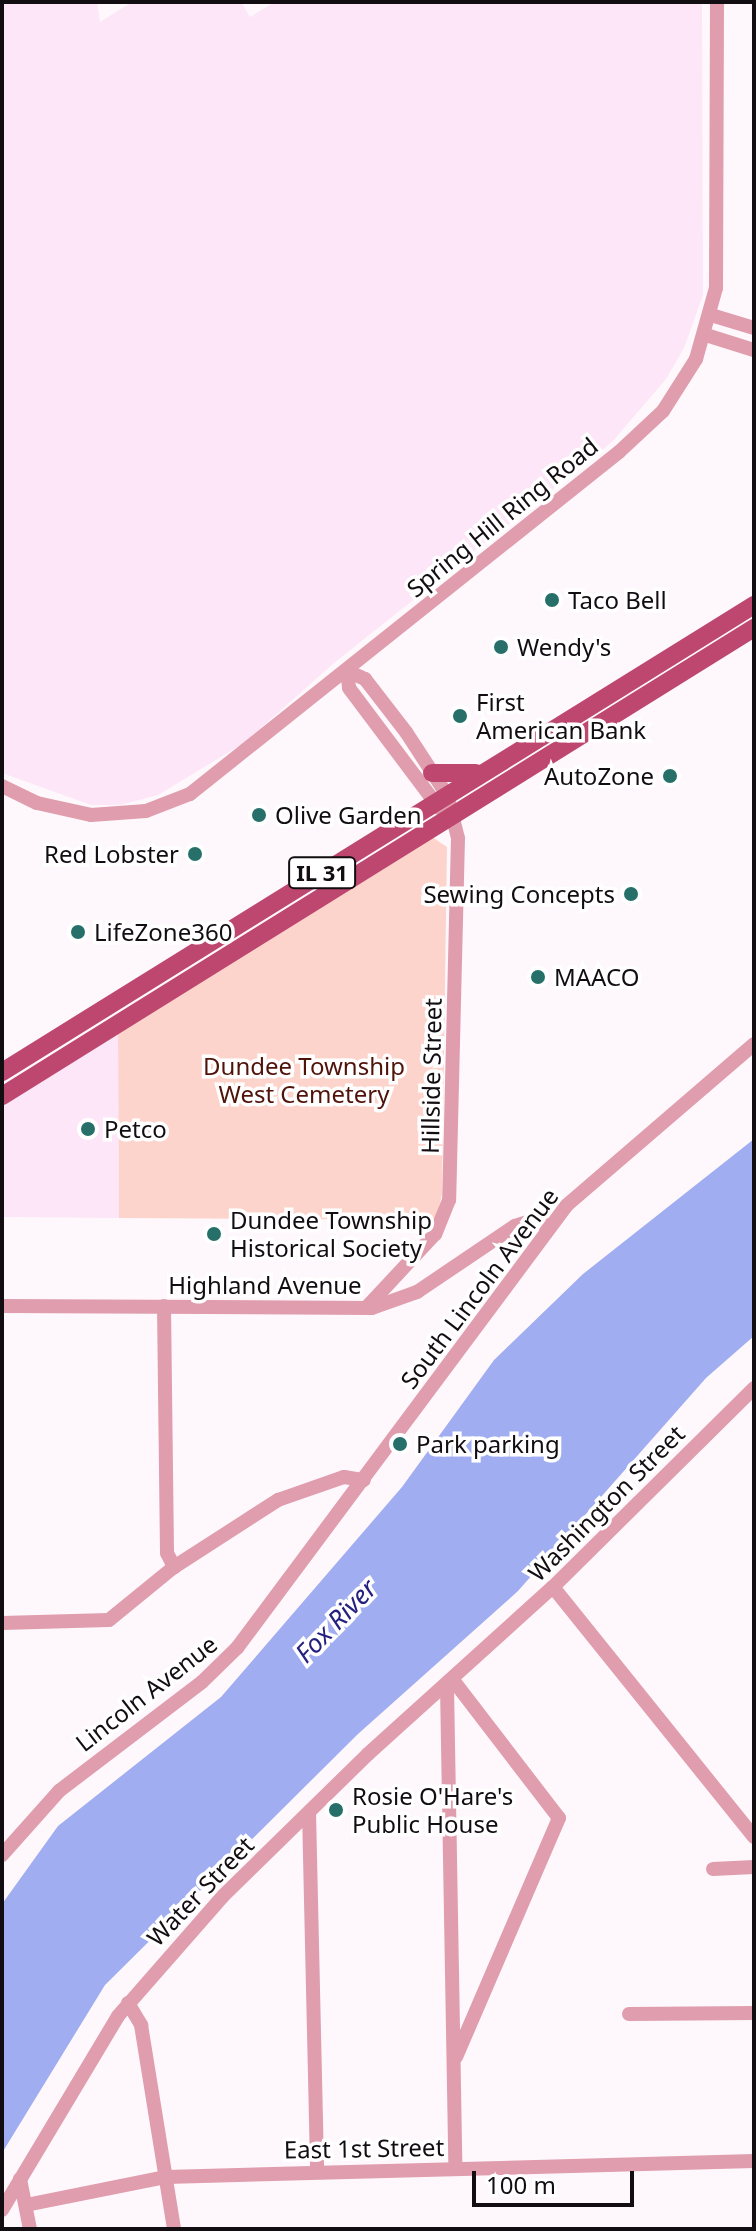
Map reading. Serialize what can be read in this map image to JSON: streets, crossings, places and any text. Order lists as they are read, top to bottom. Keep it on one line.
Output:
{"streets":{"main road":["IL 31"],"street":["Spring Hill Ring Road","Hillside Street","Highland Avenue","South Lincoln Avenue","Washington Street","Lincoln Avenue","Water Street","East 1st Street"]},"crossings":[["IL 31","Hillside Street"],["Hillside Street","Highland Avenue"],["Highland Avenue","South Lincoln Avenue"],["South Lincoln Avenue","Lincoln Avenue"],["Washington Street","Water Street"]],"water":["Fox River"],"parks":["Dundee Township West Cemetery"],"places":["Taco Bell","Wendy's","First American Bank","AutoZone","Olive Garden","Red Lobster","Sewing Concepts","LifeZone360","MAACO","Petco","Dundee Township Historical Society","Park parking","Rosie O'Hare's Public House"],"scale_bar":"100 m"}
